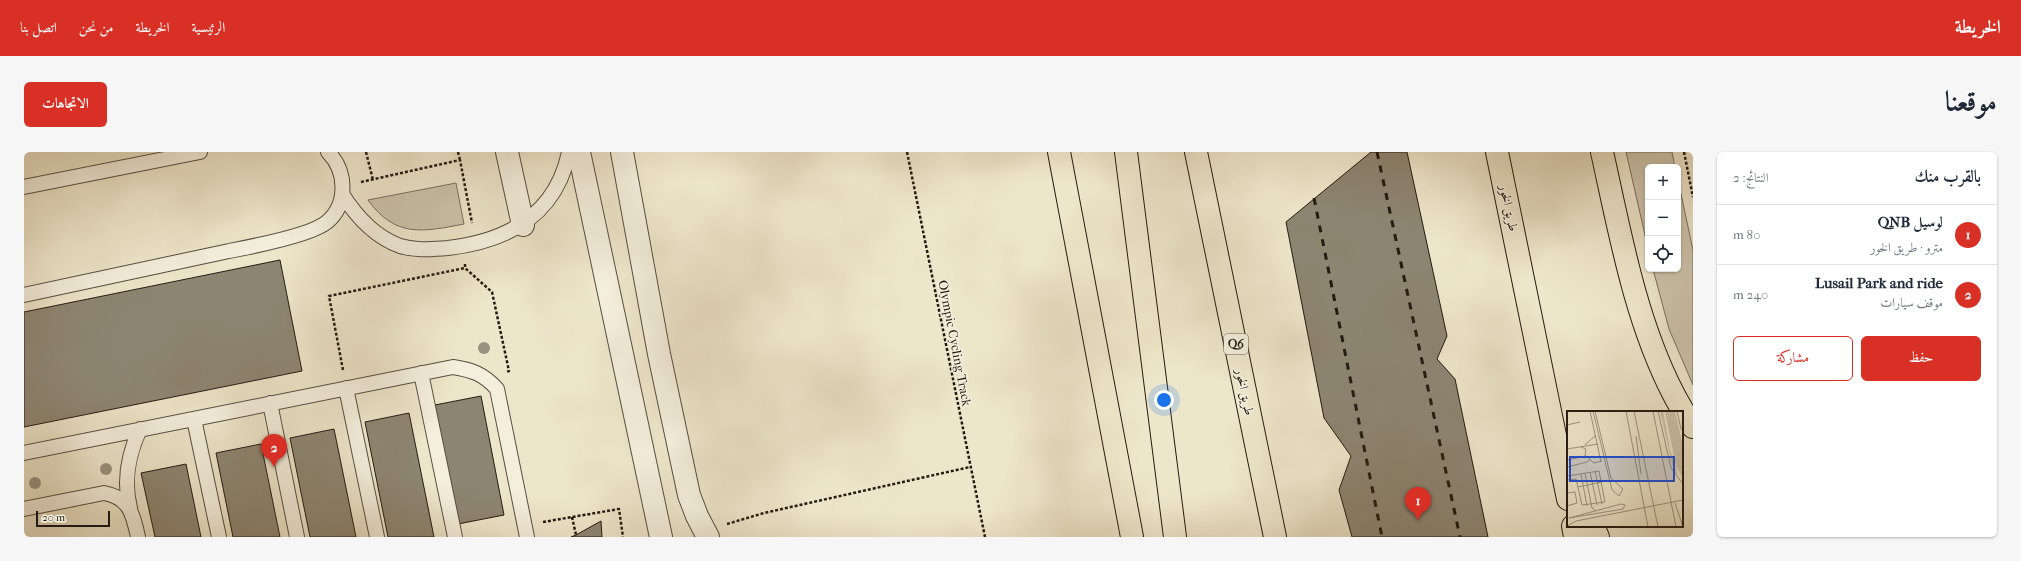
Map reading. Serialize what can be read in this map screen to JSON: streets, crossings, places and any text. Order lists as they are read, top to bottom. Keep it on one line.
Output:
{"streets":{"highway":["طريق الخور","Q6"],"path":["Olympic Cycling Track"]},"scale_bar":"20 m","page":{"header":"الخريطة","nav":["الرئيسية","الخريطة","من نحن","اتصل بنا"],"title":"موقعنا","buttons":["الاتجاهات",["حفظ","مشاركة"]],"heading":["بالقرب منك","النتائج: 2"],"map_buttons":["+","−"],"list":[{"mark":"1","name":"لوسيل QNB","note":"مترو · طريق الخور","value":"80 m"},{"mark":"2","name":"Lusail Park and ride","note":"موقف سيارات","value":"240 m"}],"pins":["2","1"],"scale":"20 m"}}
